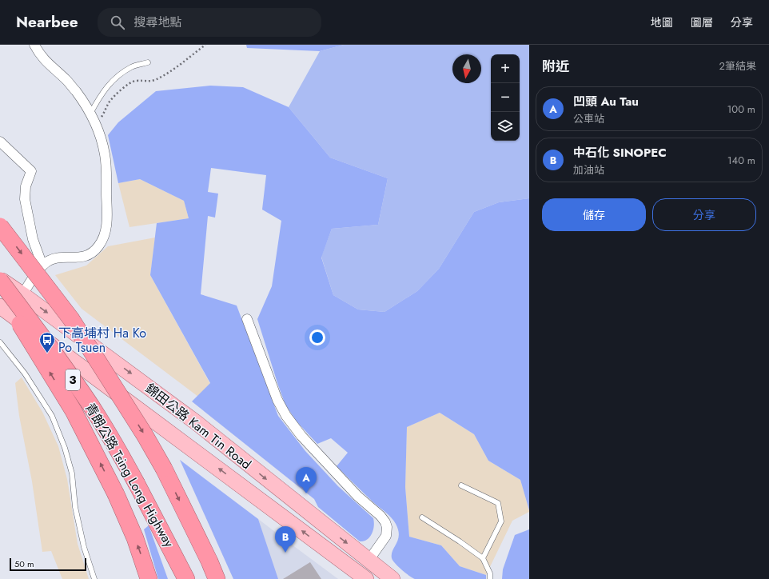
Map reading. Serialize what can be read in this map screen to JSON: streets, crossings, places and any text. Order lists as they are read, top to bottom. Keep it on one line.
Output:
{"streets":{"highway":["3","青朗公路 Tsing Long Highway"],"main road":["錦田公路 Kam Tin Road"]},"crossings":[["錦田公路 Kam Tin Road","青朗公路 Tsing Long Highway"]],"places":{"bus stop":["下高埔村 Ha Ko Po Tsuen"]},"scale_bar":"50 m","north":"bottom","page":{"header":"Nearbee","search":"搜尋地點","nav":["地圖","圖層","分享"],"heading":["附近","2筆結果"],"map_buttons":["+","−"],"list":[{"mark":"A","name":"凹頭 Au Tau","note":"公車站","value":"100 m"},{"mark":"B","name":"中石化 SINOPEC","note":"加油站","value":"140 m"}],"buttons":["儲存","分享"],"pins":["A","B"],"scale":"50 m"}}
